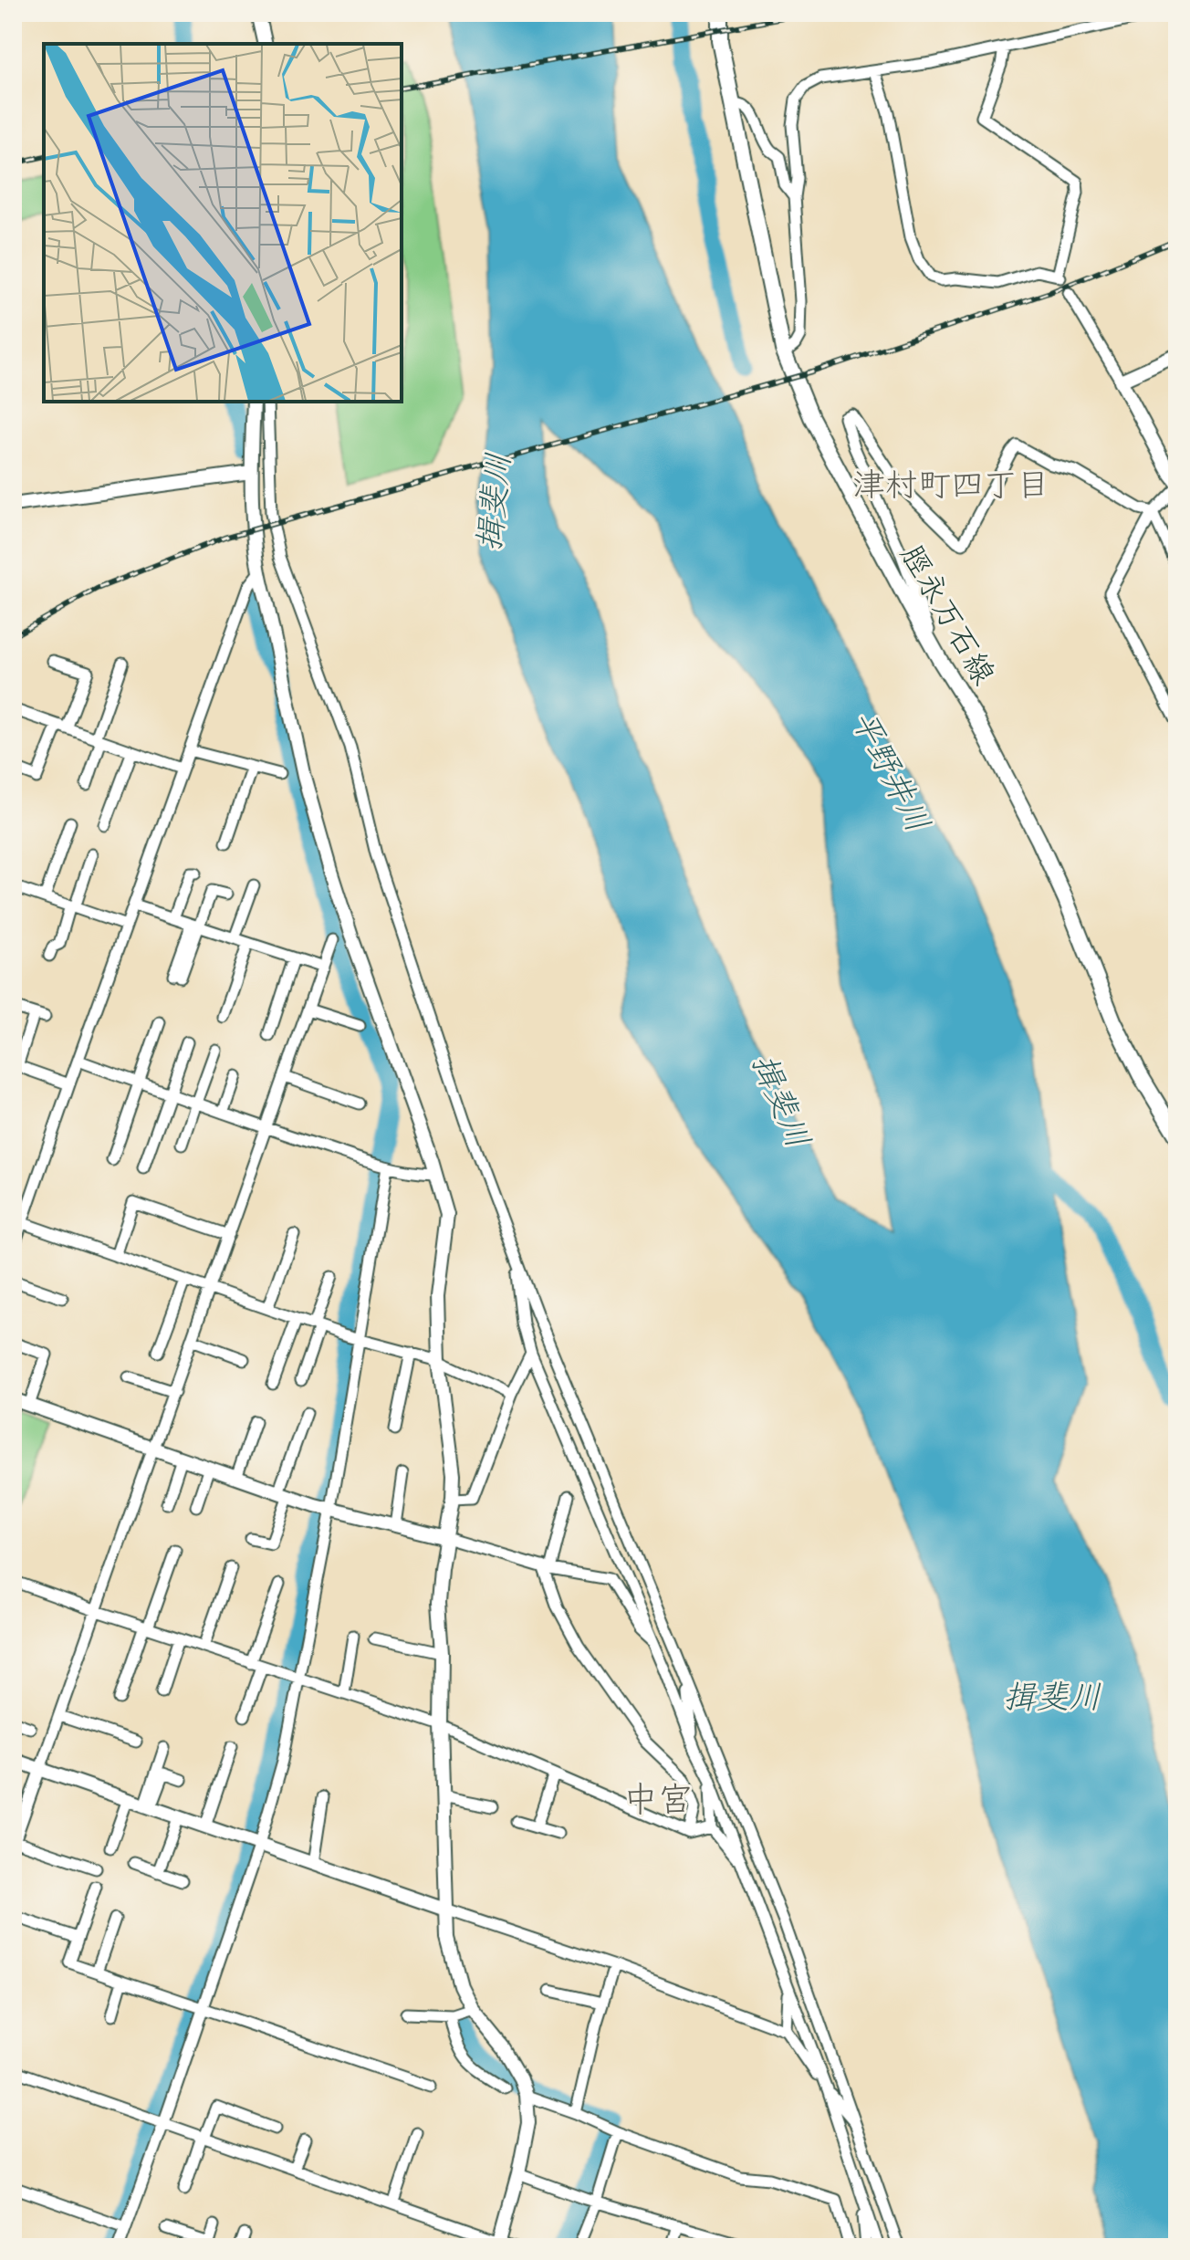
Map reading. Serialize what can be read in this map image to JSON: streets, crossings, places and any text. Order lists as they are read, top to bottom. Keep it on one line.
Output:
{"streets":{"main road":["脛永万石線"]},"districts":["津村町四丁目","中宮"],"water":["揖斐川","平野井川"]}
